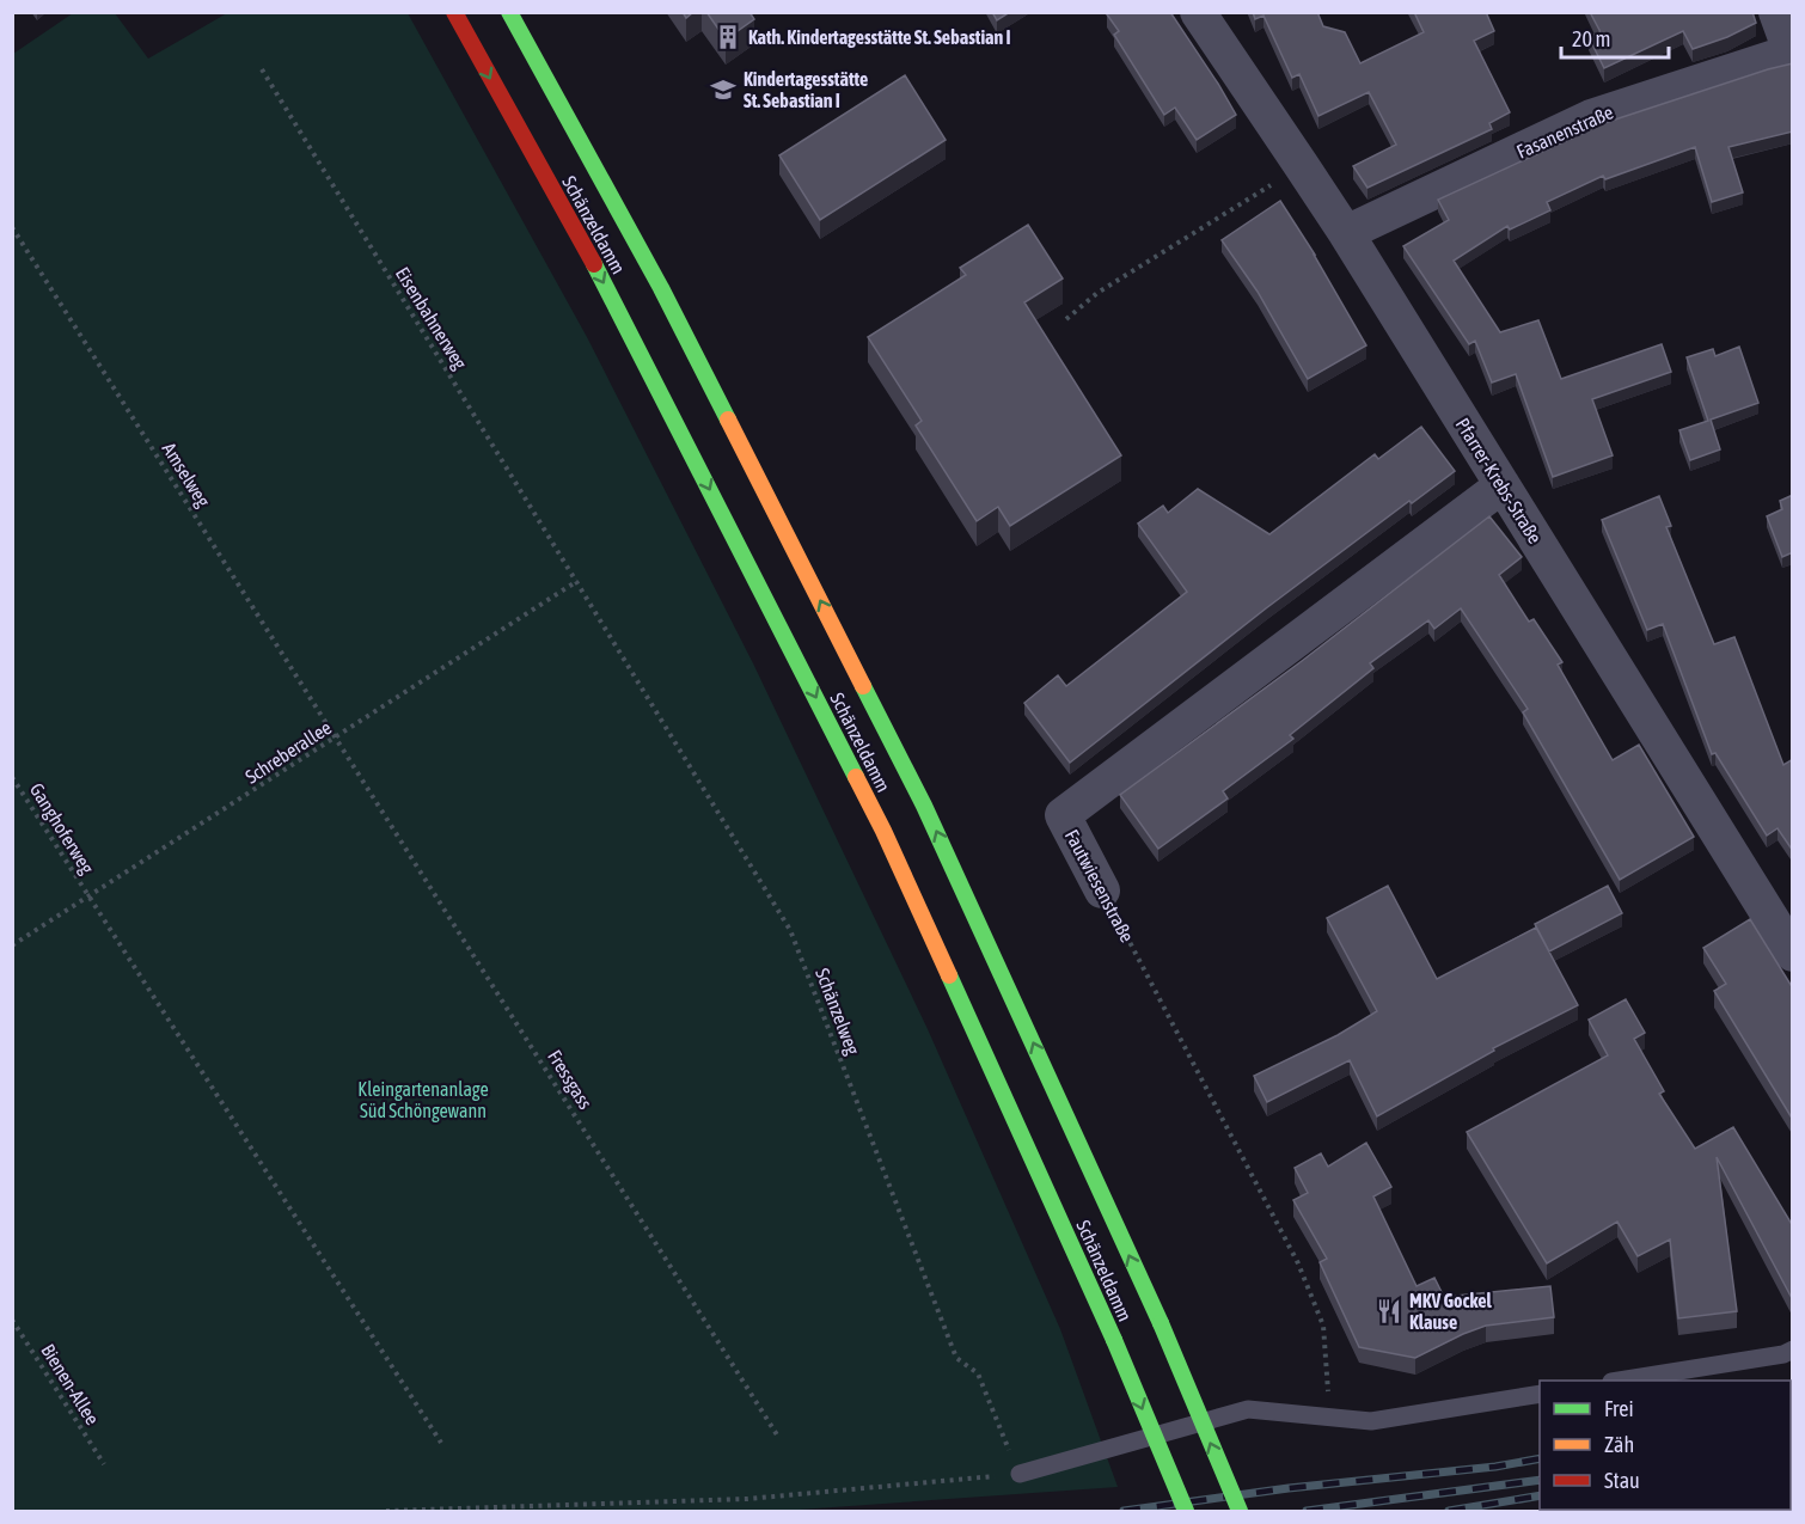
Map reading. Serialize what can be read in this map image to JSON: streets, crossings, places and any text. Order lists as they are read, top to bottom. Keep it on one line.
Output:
{"streets":{"main road":["Schänzeldamm"],"street":["Fasanenstraße","Pfarrer-Krebs-Straße","Fautwiesenstraße"],"path":["Eisenbahnerweg","Amselweg","Schreberallee","Ganghoferweg","Schänzelweg","Fressgass","Bienen-Allee"]},"crossings":[["Fasanenstraße","Pfarrer-Krebs-Straße"],["Eisenbahnerweg","Schreberallee"],["Eisenbahnerweg","Schänzelweg"],["Amselweg","Schreberallee"],["Amselweg","Fressgass"],["Pfarrer-Krebs-Straße","Fautwiesenstraße"],["Schreberallee","Ganghoferweg"],["Schreberallee","Schänzelweg"],["Schreberallee","Fressgass"]],"parks":["Kleingartenanlage Süd Schöngewann"],"places":{"building":["Kath. Kindertagesstätte St. Sebastian I"],"school or university":["Kindertagesstätte St. Sebastian I"],"restaurant":["MKV Gockel Klause"]},"legend":["Frei","Zäh","Stau"],"scale_bar":"20 m"}
